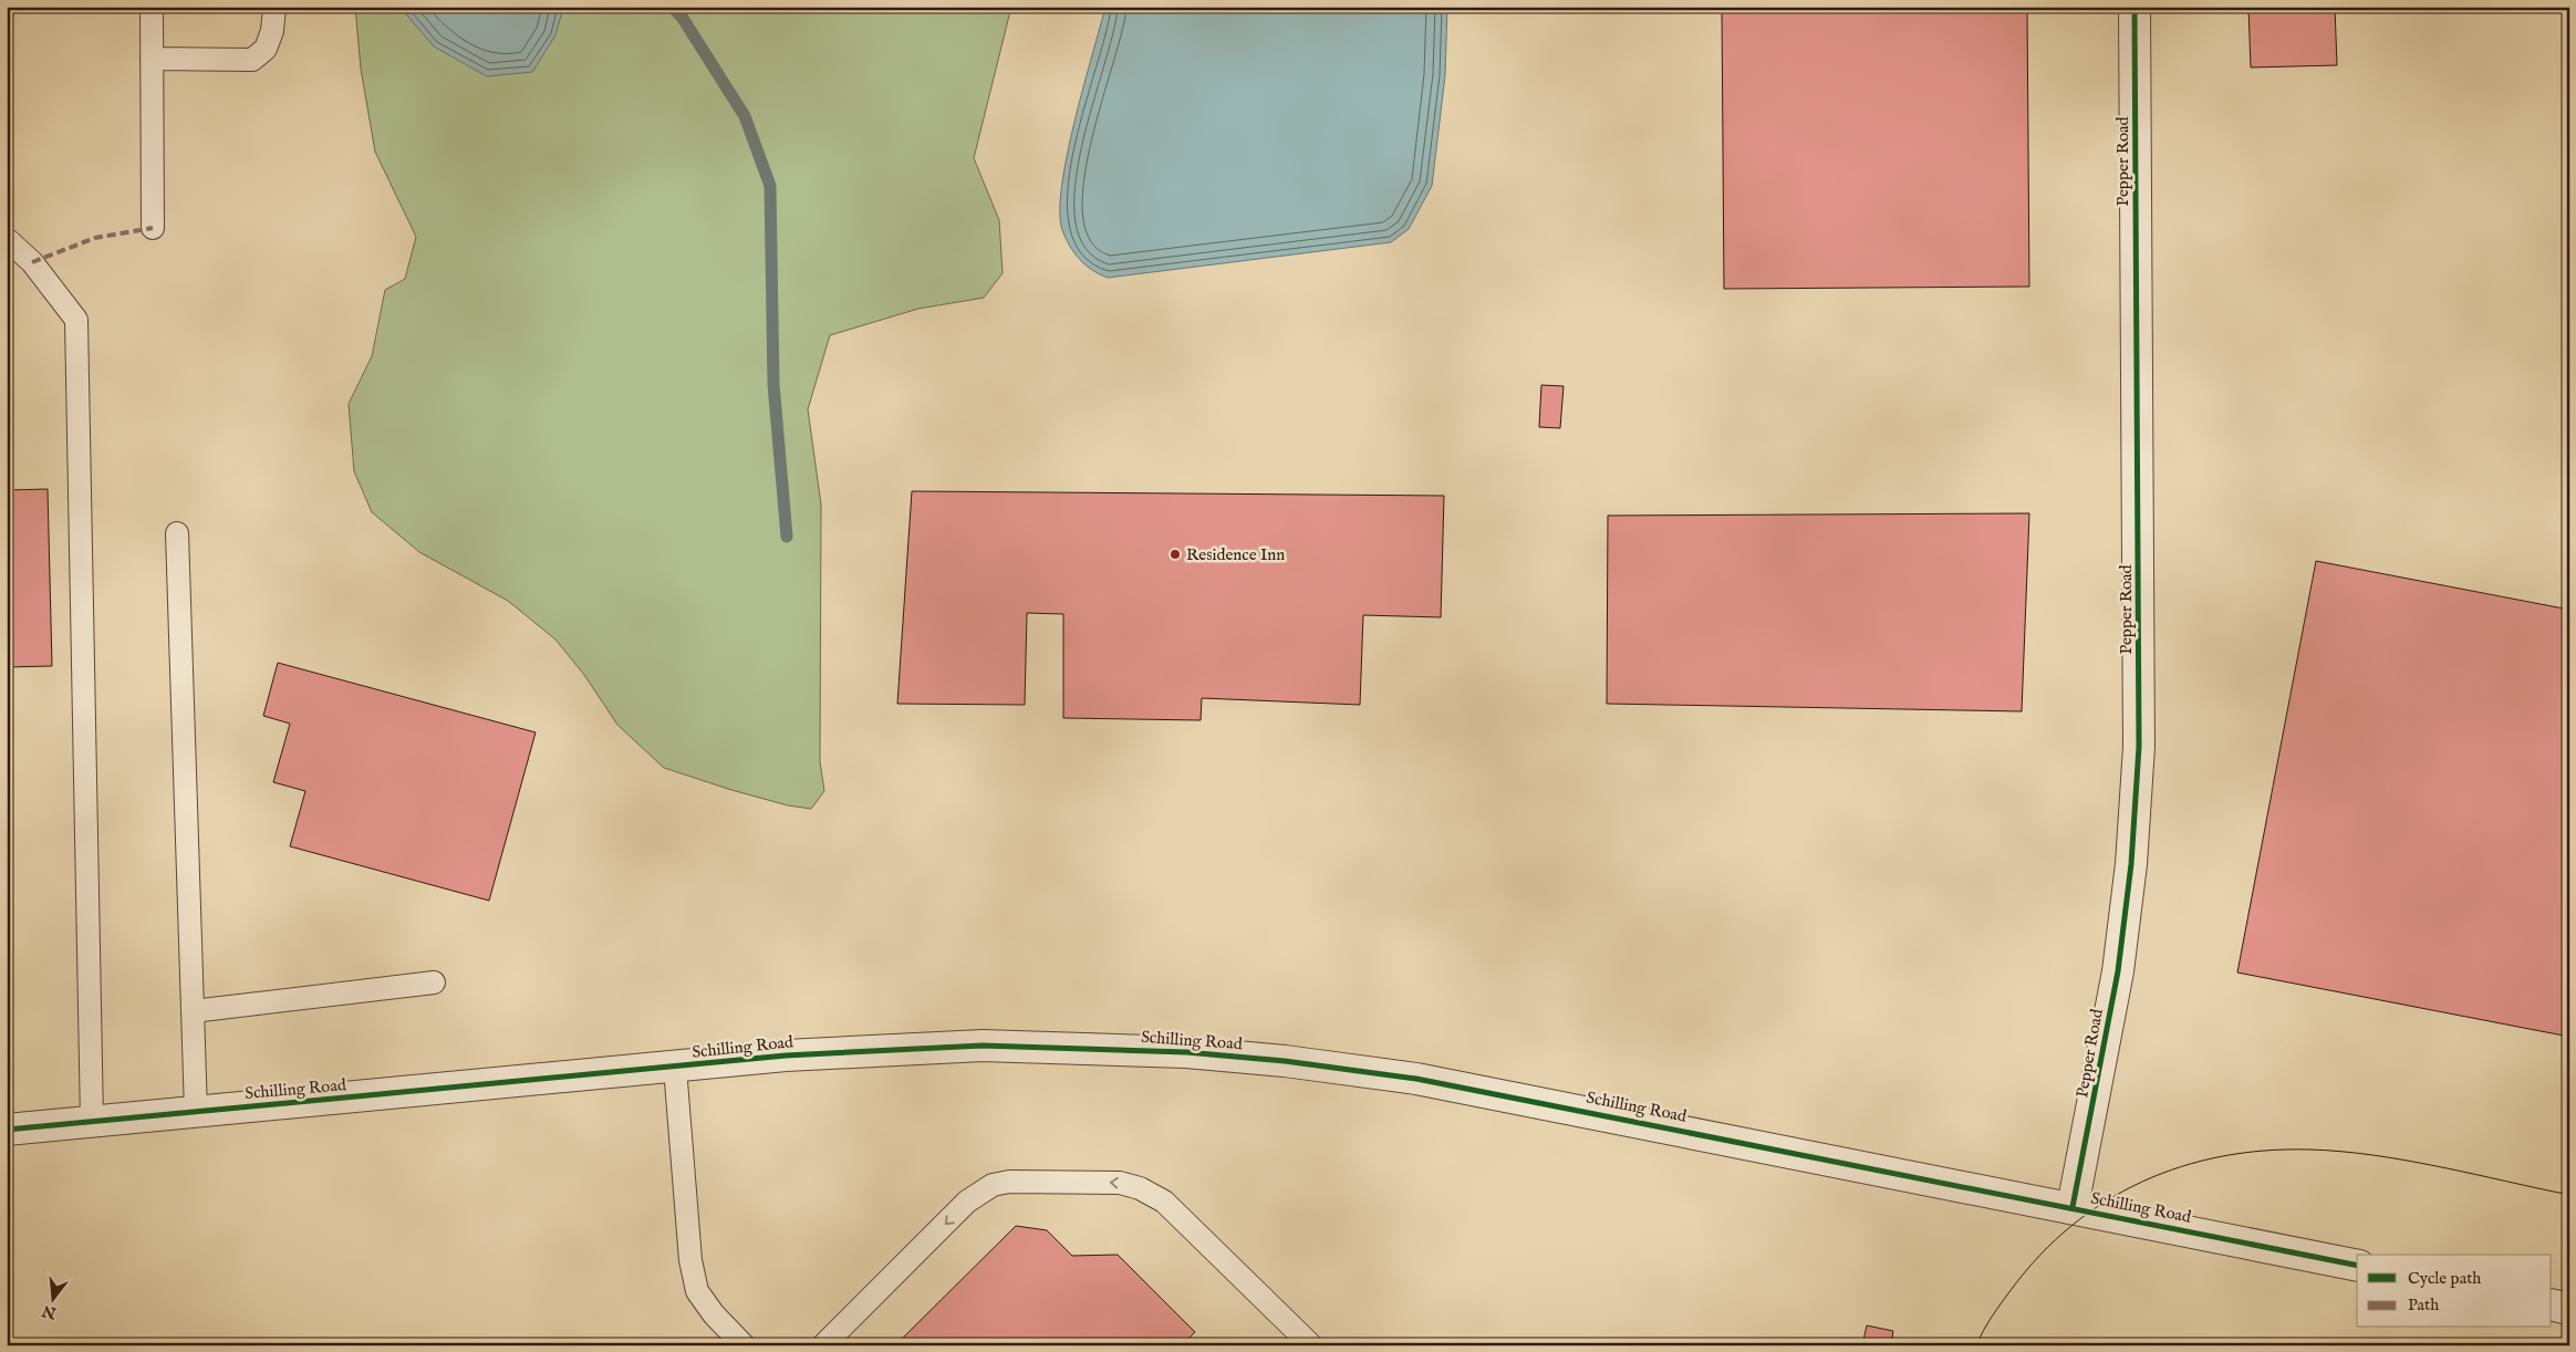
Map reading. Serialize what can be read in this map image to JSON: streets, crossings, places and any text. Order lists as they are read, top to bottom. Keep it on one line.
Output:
{"streets":{"street":["Pepper Road","Schilling Road"]},"crossings":[["Pepper Road","Schilling Road"]],"places":["Residence Inn"],"legend":["Cycle path","Path"],"north":"bottom"}
